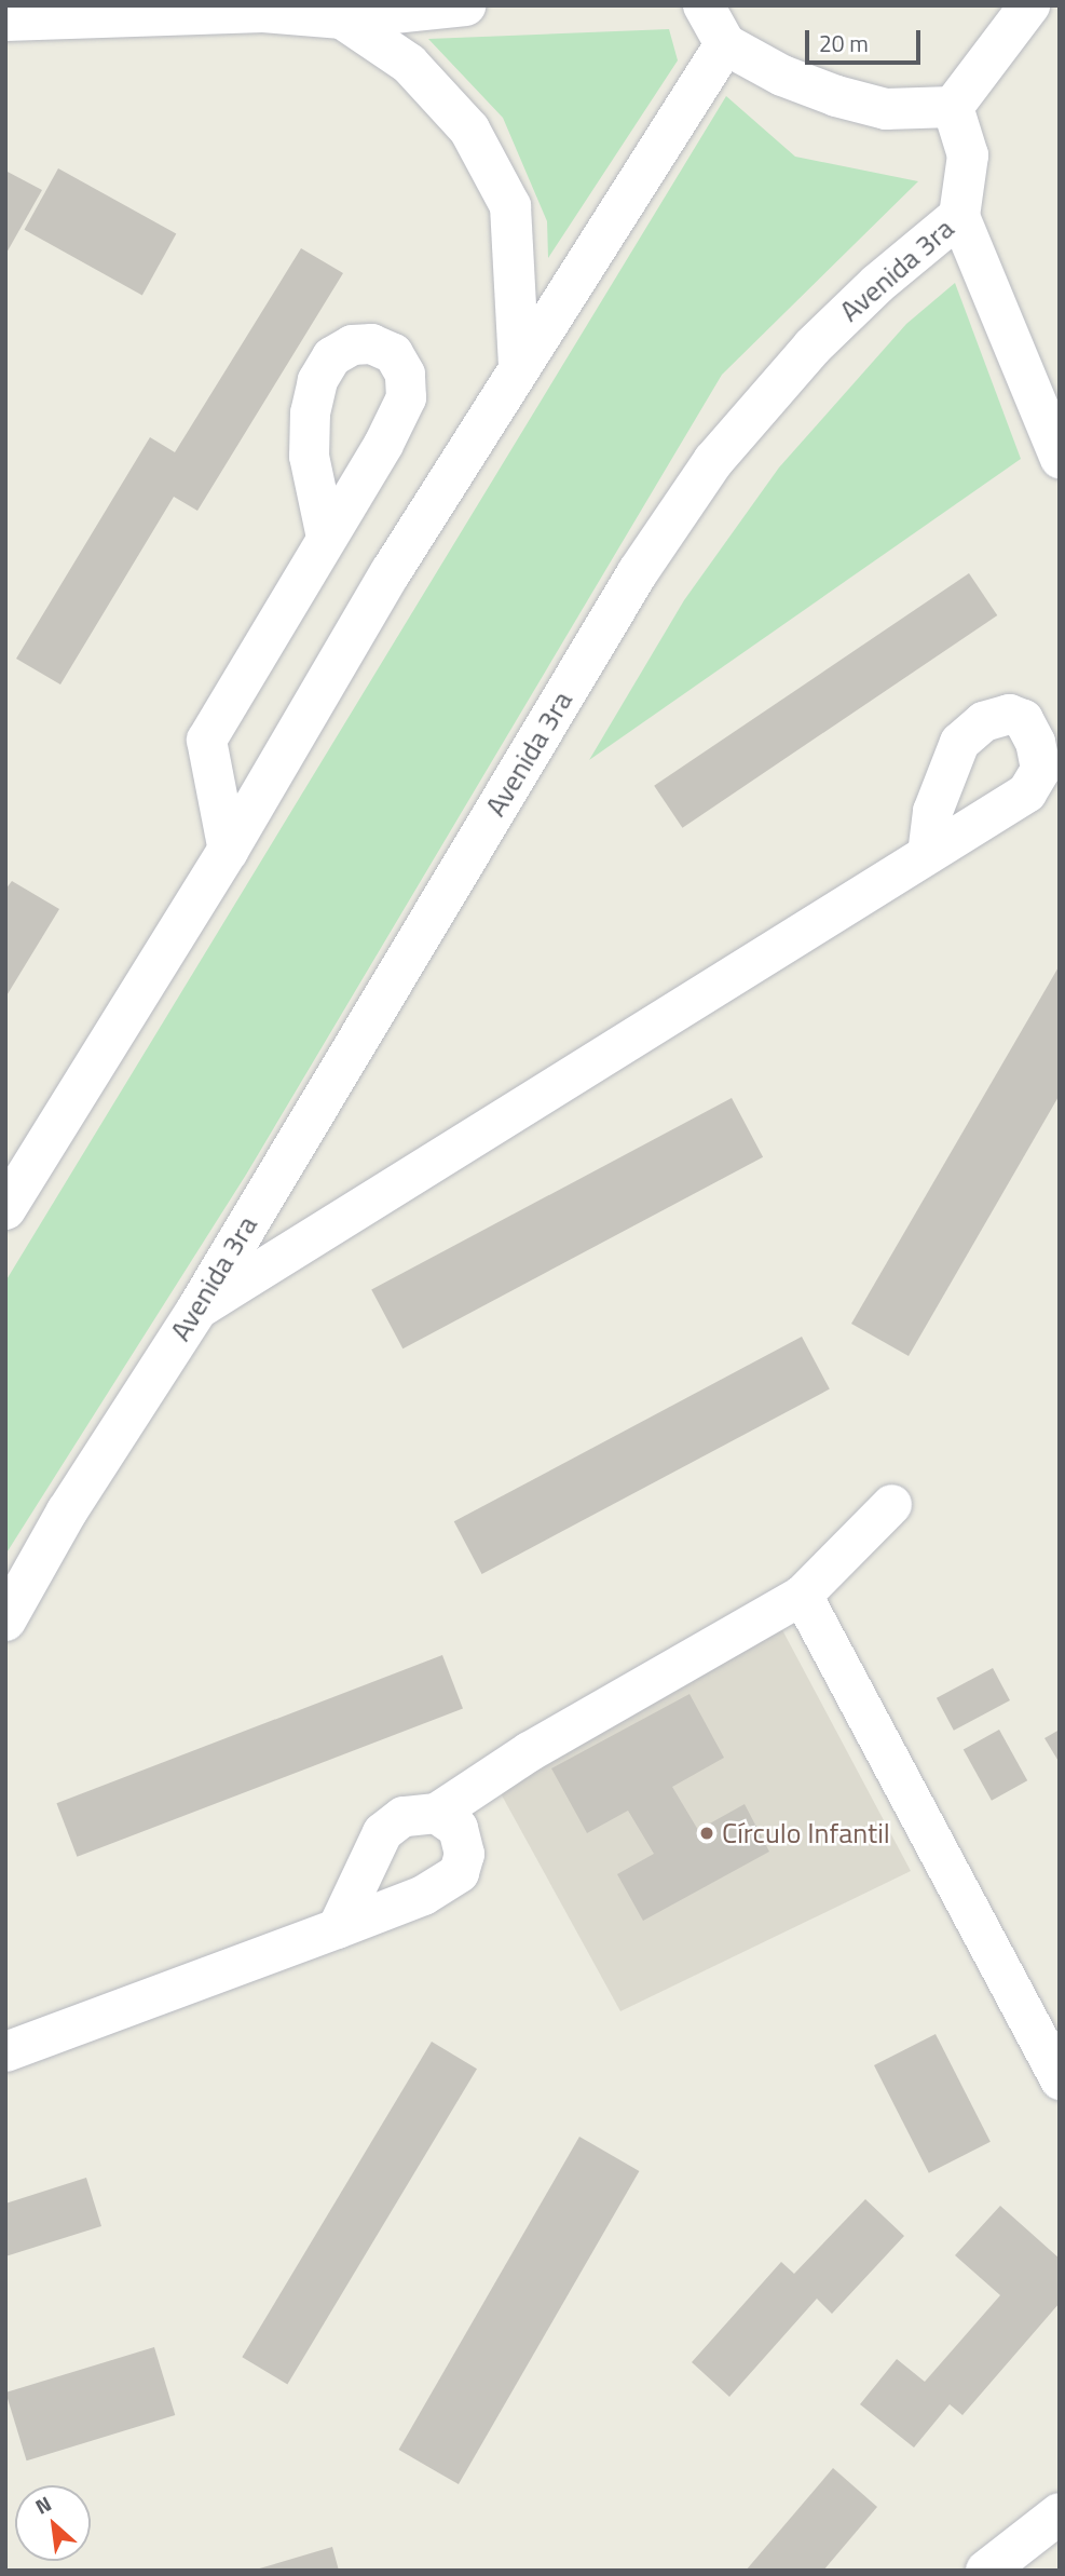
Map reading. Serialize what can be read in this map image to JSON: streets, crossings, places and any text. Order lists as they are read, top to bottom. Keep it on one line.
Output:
{"streets":{"main road":["Avenida 3ra"]},"places":["Círculo Infantil"],"scale_bar":"20 m","north":"top left"}
